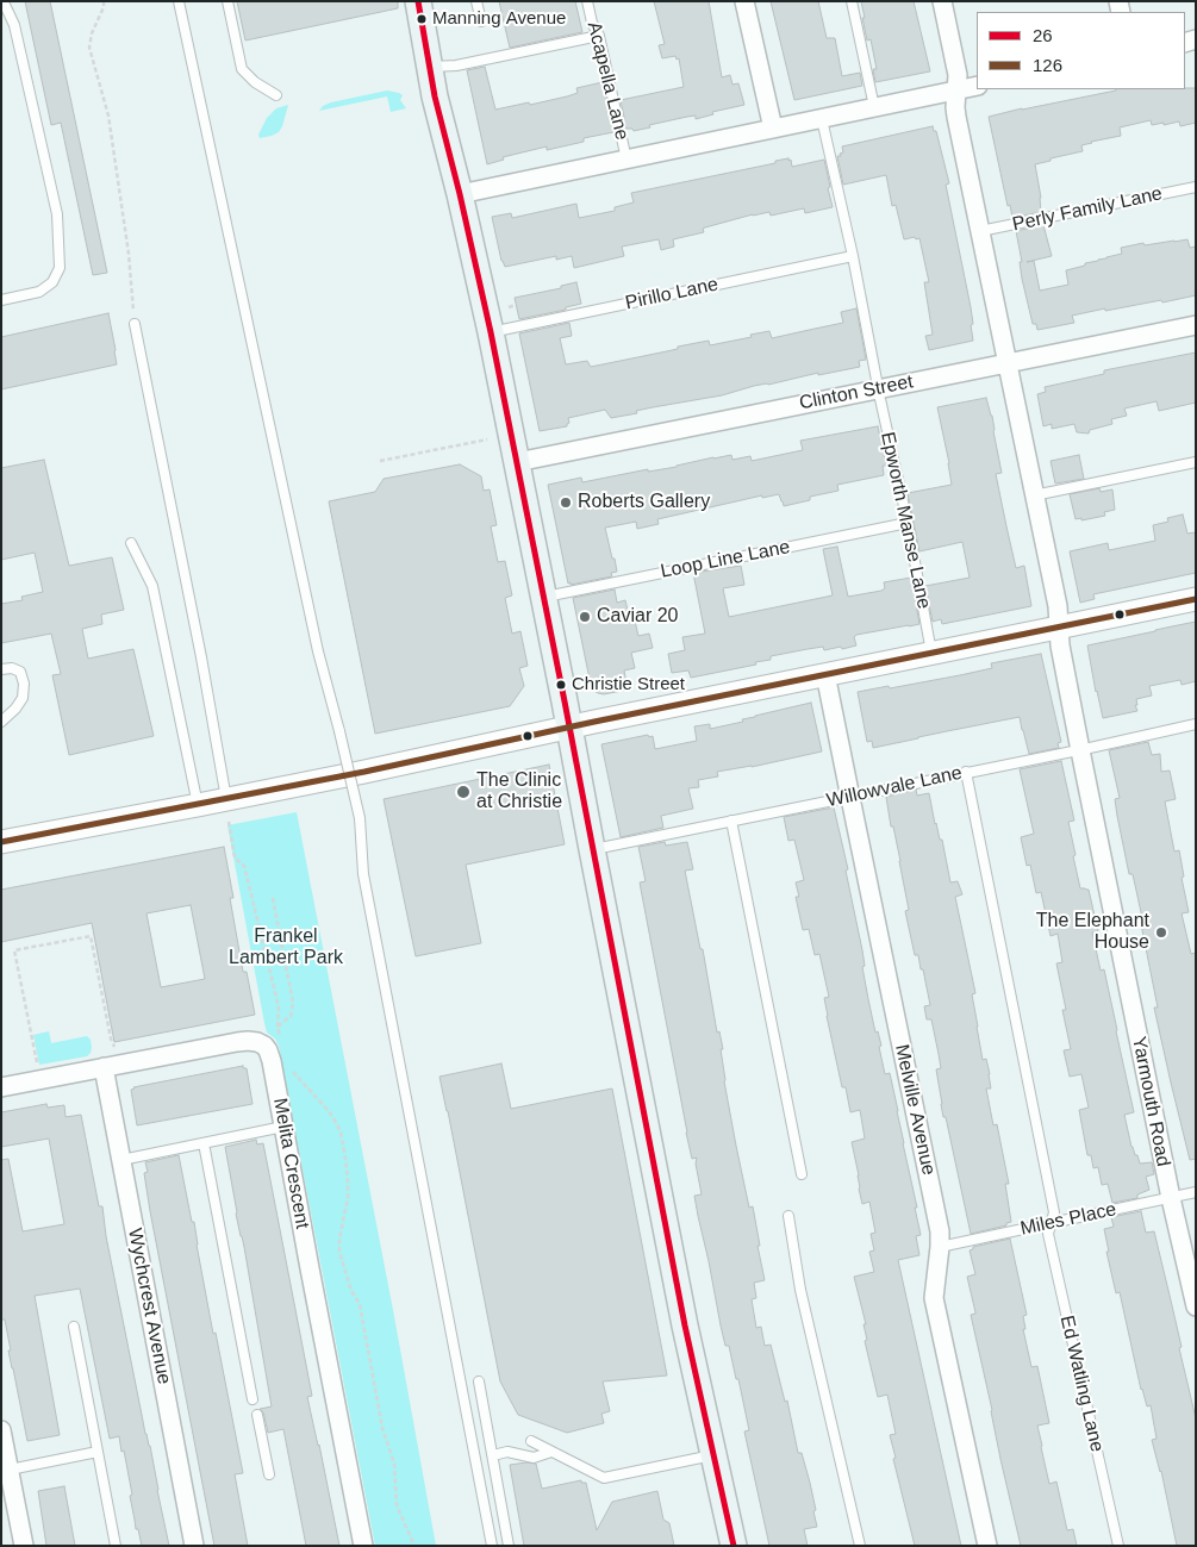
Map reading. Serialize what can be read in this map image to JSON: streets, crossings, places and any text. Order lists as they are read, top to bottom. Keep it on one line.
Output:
{"streets":{"street":["Clinton Street","Yarmouth Road","Melville Avenue","Melita Crescent","Wychcrest Avenue"],"lane":["Acapella Lane","Perly Family Lane","Pirillo Lane","Epworth Manse Lane","Loop Line Lane","Willowvale Lane","Miles Place","Ed Watling Lane"]},"crossings":[["Perly Family Lane","Yarmouth Road"],["Pirillo Lane","Epworth Manse Lane"],["Clinton Street","Epworth Manse Lane"],["Clinton Street","Yarmouth Road"],["Epworth Manse Lane","Loop Line Lane"],["Willowvale Lane","Yarmouth Road"],["Willowvale Lane","Melville Avenue"],["Willowvale Lane","Ed Watling Lane"],["Yarmouth Road","Miles Place"],["Melville Avenue","Miles Place"],["Melita Crescent","Wychcrest Avenue"],["Miles Place","Ed Watling Lane"]],"parks":["Frankel Lambert Park"],"places":["Manning Avenue","Roberts Gallery","Caviar 20","Christie Street","The Clinic at Christie","The Elephant House"],"lines":["transit line 26","transit line 126"],"legend":["26","126"]}
